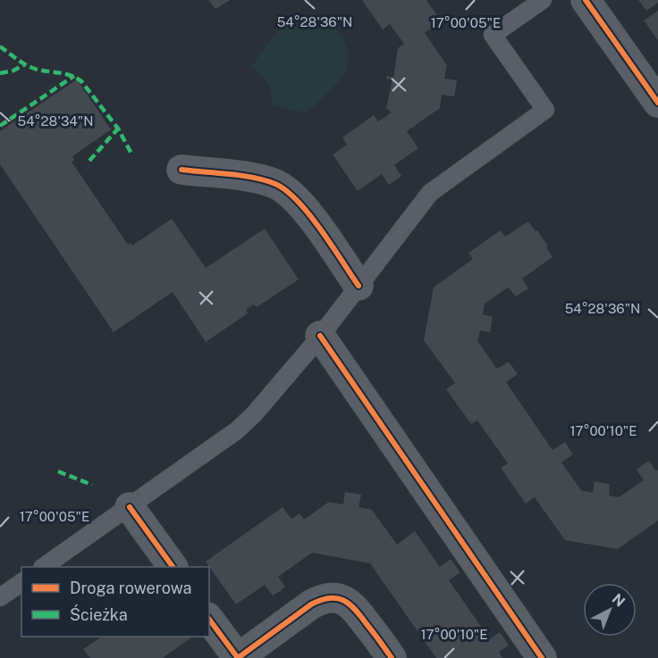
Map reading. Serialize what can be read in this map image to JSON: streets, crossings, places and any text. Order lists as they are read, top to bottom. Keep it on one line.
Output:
{"legend":["Droga rowerowa","Ścieżka"],"north":"top right","coordinates":["54°28'36\"N","17°00'05\"E","54°28'34\"N","17°00'10\"E"]}
